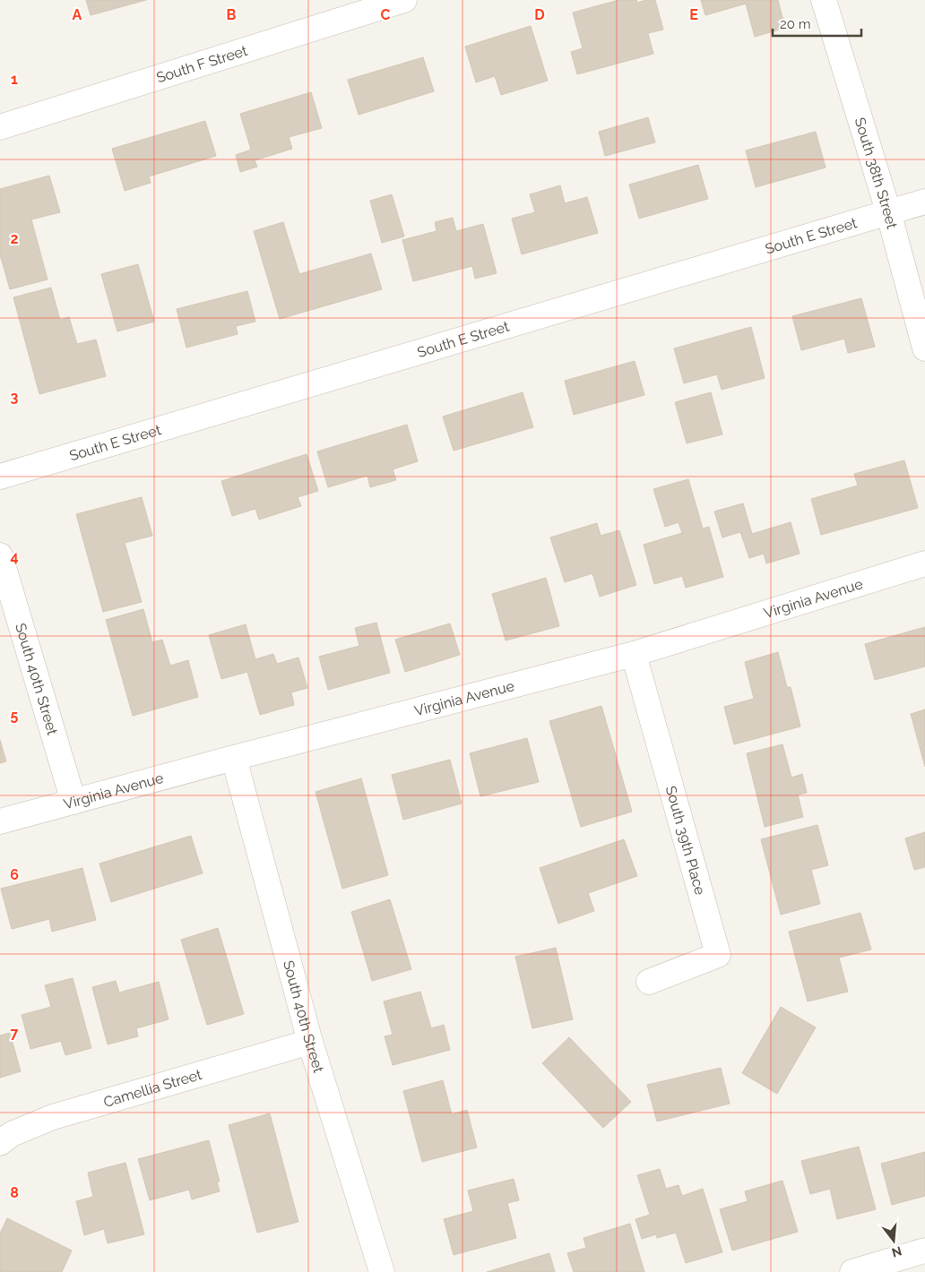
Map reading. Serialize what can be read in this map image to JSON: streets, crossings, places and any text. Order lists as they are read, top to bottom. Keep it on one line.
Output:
{"streets":{"street":["South F Street","South 38th Street","South E Street","Virginia Avenue","South 40th Street","South 39th Place","Camellia Street"]},"crossings":[["South 38th Street","South E Street"],["Virginia Avenue","South 40th Street"],["Virginia Avenue","South 39th Place"],["South 40th Street","Camellia Street"]],"scale_bar":"20 m","north":"bottom","grid":{"columns":["A","B","C","D","E"],"rows":["1","2","3","4","5","6","7","8"]}}
